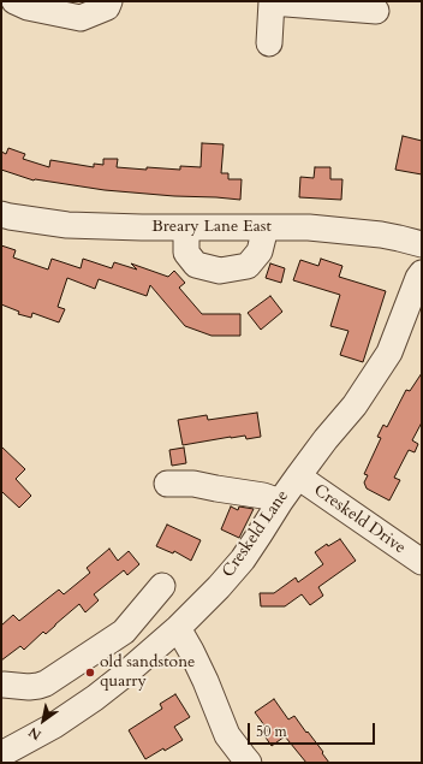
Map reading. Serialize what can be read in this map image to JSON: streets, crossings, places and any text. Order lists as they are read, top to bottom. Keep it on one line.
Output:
{"streets":{"street":["Breary Lane East","Creskeld Drive","Creskeld Lane"]},"crossings":[["Creskeld Drive","Creskeld Lane"]],"places":["old sandstone quarry"],"scale_bar":"50 m","north":"bottom left"}
